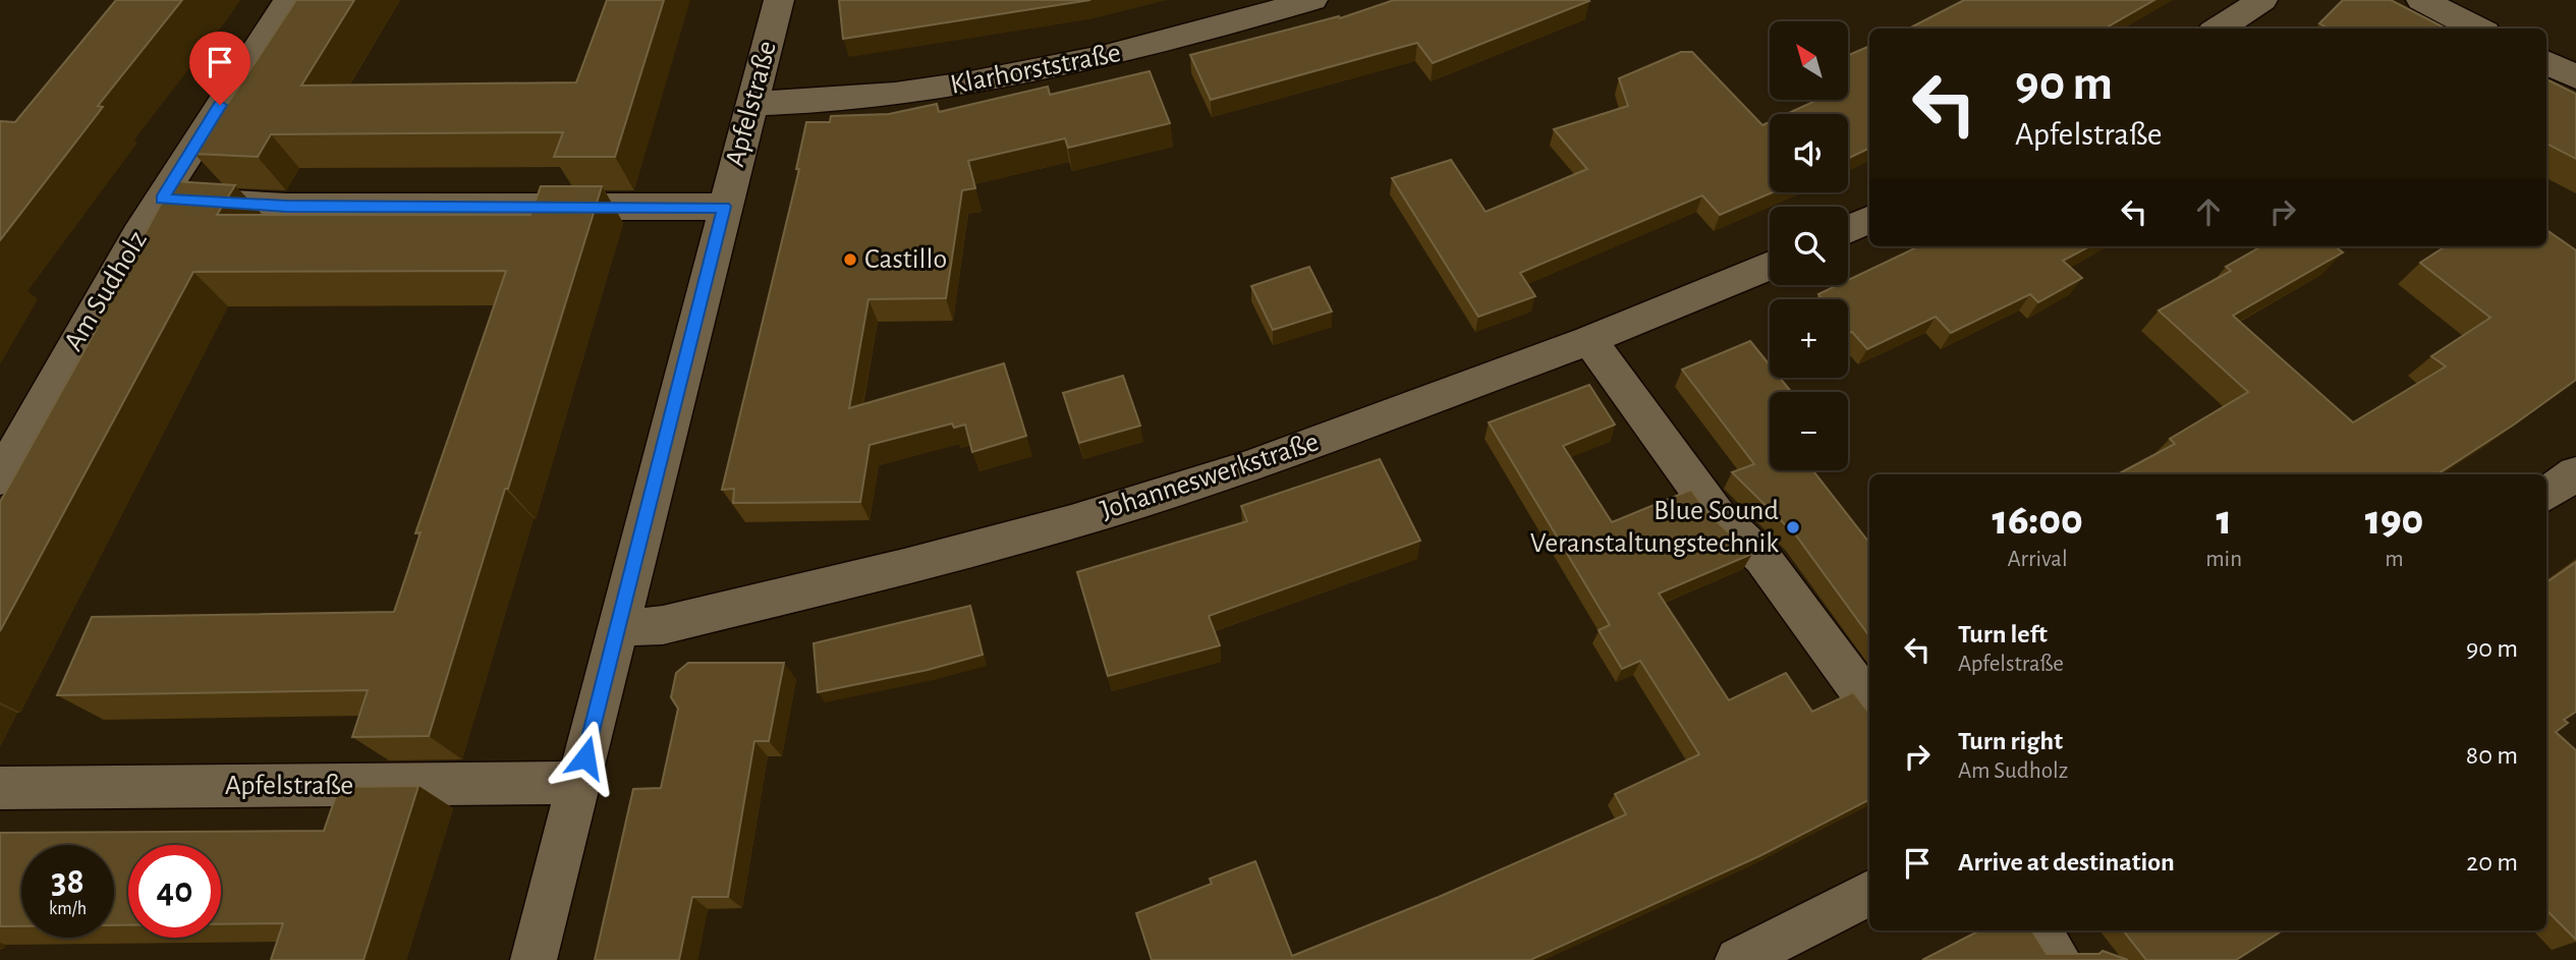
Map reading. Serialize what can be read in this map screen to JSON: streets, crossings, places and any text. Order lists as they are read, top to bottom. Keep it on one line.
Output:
{"streets":{"street":["Klarhorststraße","Apfelstraße","Am Sudholz","Johanneswerkstraße"]},"crossings":[["Klarhorststraße","Apfelstraße"],["Apfelstraße","Am Sudholz"],["Apfelstraße","Johanneswerkstraße"]],"places":["Castillo","Blue Sound Veranstaltungstechnik"],"north":"top left","page":{"map_buttons":["+","−"],"turn":["90 m","Apfelstraße"],"eta":["16:00","Arrival","1","min","190","m"],"list":[{"name":"Turn left","note":"Apfelstraße","value":"90 m"},{"name":"Turn right","note":"Am Sudholz","value":"80 m"},{"name":"Arrive at destination","value":"20 m"}],"speed":"38 km/h","limit":"40"}}
